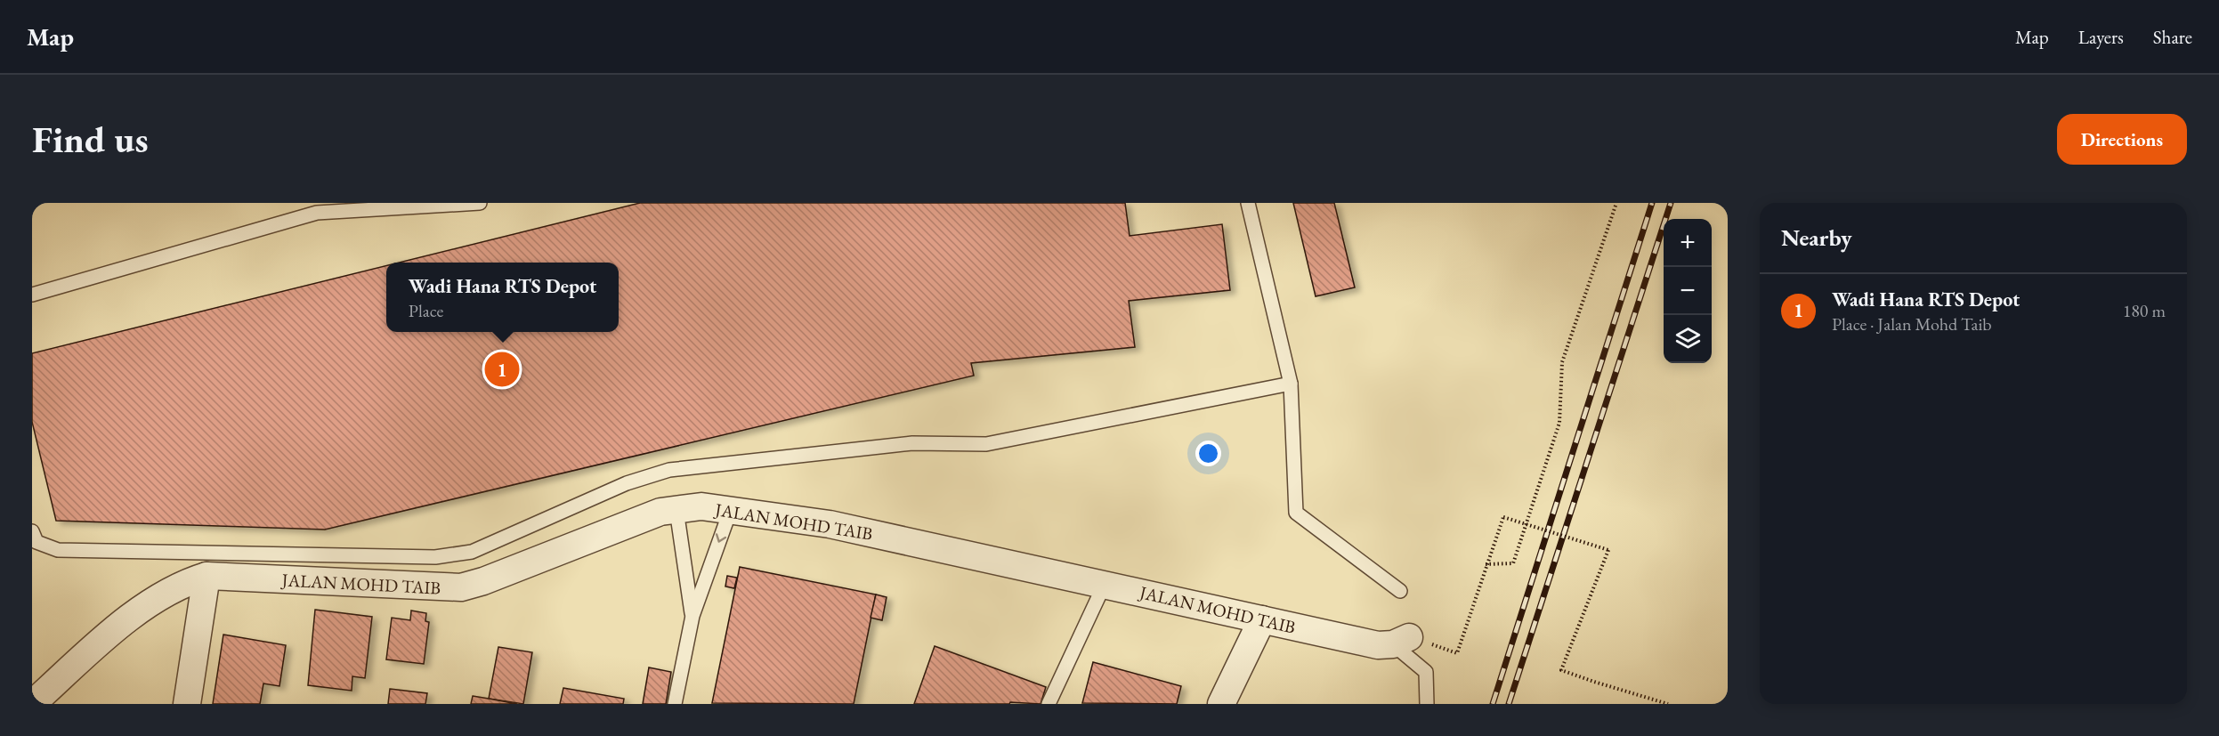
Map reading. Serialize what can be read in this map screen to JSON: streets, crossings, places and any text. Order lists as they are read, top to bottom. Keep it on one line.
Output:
{"streets":{"street":["JALAN MOHD TAIB"]},"page":{"header":"Map","nav":["Map","Layers","Share"],"buttons":"Directions","title":"Find us","heading":"Nearby","map_buttons":["+","−"],"popup":["Wadi Hana RTS Depot","Place"],"list":[{"mark":"1","name":"Wadi Hana RTS Depot","note":"Place · Jalan Mohd Taib","value":"180 m"}],"pins":"1"}}
